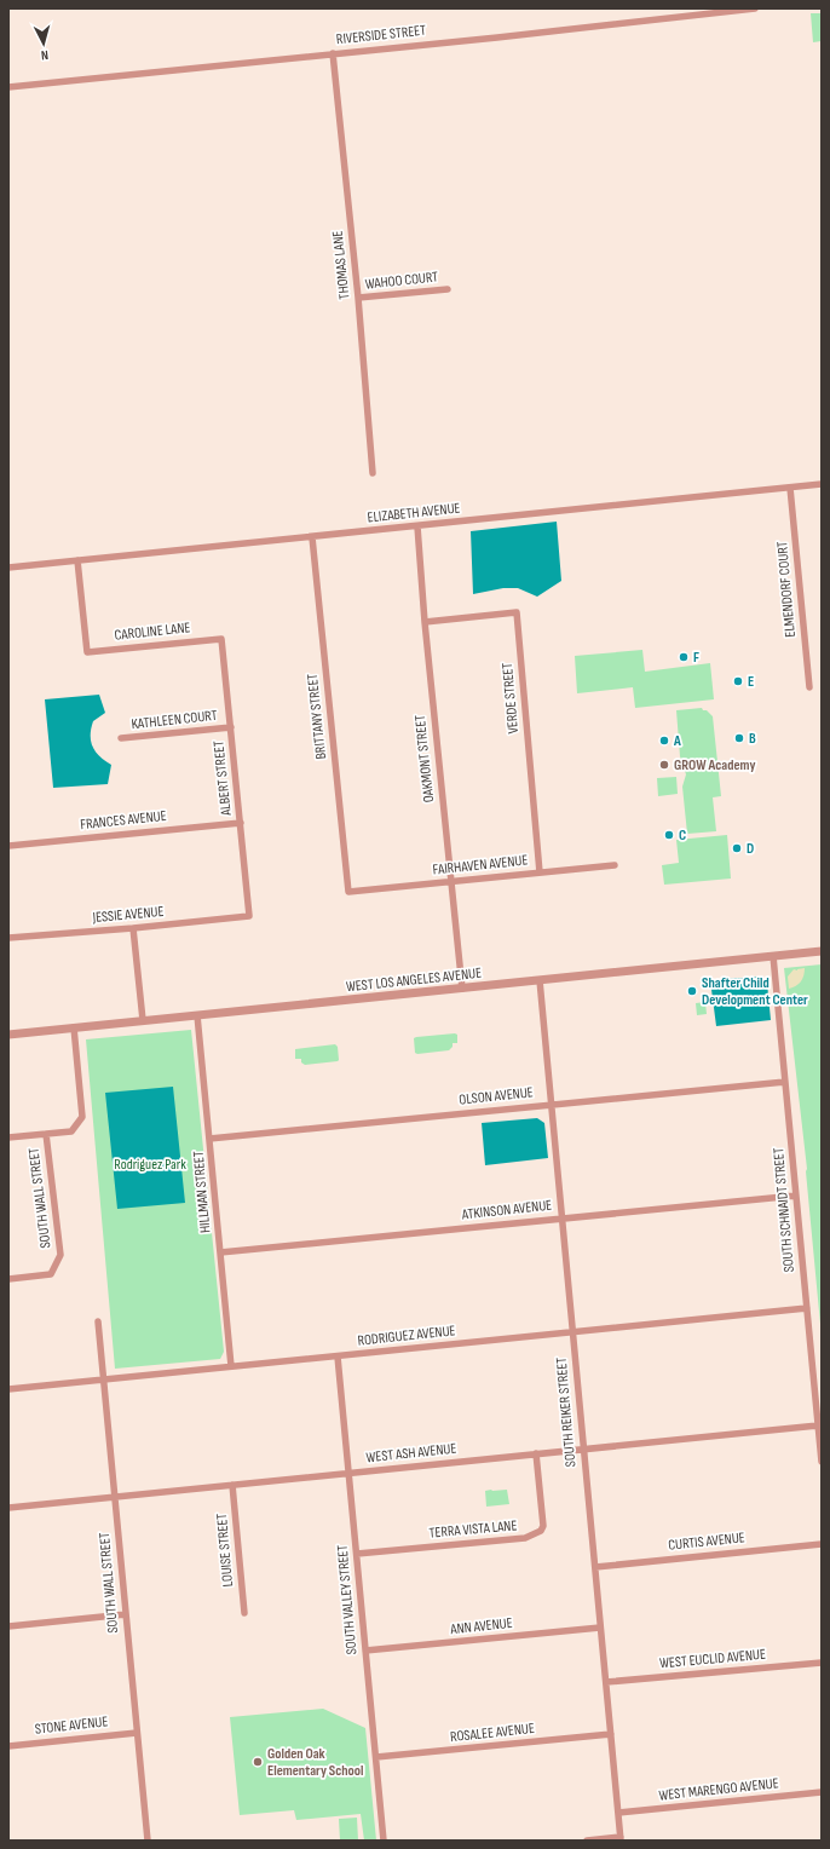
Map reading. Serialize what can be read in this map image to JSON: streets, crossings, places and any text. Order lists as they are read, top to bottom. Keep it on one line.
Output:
{"streets":{"street":["RIVERSIDE STREET","THOMAS LANE","WAHOO COURT","ELIZABETH AVENUE","ELMENDORF COURT","CAROLINE LANE","VERDE STREET","BRITTANY STREET","KATHLEEN COURT","OAKMONT STREET","ALBERT STREET","FRANCES AVENUE","FAIRHAVEN AVENUE","JESSIE AVENUE","WEST LOS ANGELES AVENUE","OLSON AVENUE","HILLMAN STREET","SOUTH WALL STREET","ATKINSON AVENUE","SOUTH SCHNAIDT STREET","RODRIGUEZ AVENUE","SOUTH REIKER STREET","WEST ASH AVENUE","TERRA VISTA LANE","CURTIS AVENUE","LOUISE STREET","SOUTH VALLEY STREET","ANN AVENUE","WEST EUCLID AVENUE","STONE AVENUE","ROSALEE AVENUE","WEST MARENGO AVENUE"]},"crossings":[["RIVERSIDE STREET","THOMAS LANE"],["THOMAS LANE","WAHOO COURT"],["ELIZABETH AVENUE","ELMENDORF COURT"],["ELIZABETH AVENUE","CAROLINE LANE"],["ELIZABETH AVENUE","BRITTANY STREET"],["ELIZABETH AVENUE","OAKMONT STREET"],["CAROLINE LANE","ALBERT STREET"],["VERDE STREET","OAKMONT STREET"],["VERDE STREET","FAIRHAVEN AVENUE"],["BRITTANY STREET","FAIRHAVEN AVENUE"],["KATHLEEN COURT","ALBERT STREET"],["OAKMONT STREET","FAIRHAVEN AVENUE"],["OAKMONT STREET","WEST LOS ANGELES AVENUE"],["ALBERT STREET","FRANCES AVENUE"],["ALBERT STREET","JESSIE AVENUE"],["WEST LOS ANGELES AVENUE","HILLMAN STREET"],["WEST LOS ANGELES AVENUE","SOUTH WALL STREET"],["WEST LOS ANGELES AVENUE","SOUTH SCHNAIDT STREET"],["WEST LOS ANGELES AVENUE","SOUTH REIKER STREET"],["OLSON AVENUE","HILLMAN STREET"],["OLSON AVENUE","SOUTH SCHNAIDT STREET"],["OLSON AVENUE","SOUTH REIKER STREET"],["HILLMAN STREET","ATKINSON AVENUE"],["HILLMAN STREET","RODRIGUEZ AVENUE"],["SOUTH WALL STREET","RODRIGUEZ AVENUE"],["SOUTH WALL STREET","WEST ASH AVENUE"],["SOUTH WALL STREET","STONE AVENUE"],["ATKINSON AVENUE","SOUTH SCHNAIDT STREET"],["ATKINSON AVENUE","SOUTH REIKER STREET"],["SOUTH SCHNAIDT STREET","RODRIGUEZ AVENUE"],["SOUTH SCHNAIDT STREET","WEST ASH AVENUE"],["RODRIGUEZ AVENUE","SOUTH REIKER STREET"],["RODRIGUEZ AVENUE","SOUTH VALLEY STREET"],["SOUTH REIKER STREET","WEST ASH AVENUE"],["SOUTH REIKER STREET","CURTIS AVENUE"],["SOUTH REIKER STREET","ANN AVENUE"],["SOUTH REIKER STREET","WEST EUCLID AVENUE"],["SOUTH REIKER STREET","ROSALEE AVENUE"],["SOUTH REIKER STREET","WEST MARENGO AVENUE"],["WEST ASH AVENUE","TERRA VISTA LANE"],["WEST ASH AVENUE","LOUISE STREET"],["WEST ASH AVENUE","SOUTH VALLEY STREET"],["TERRA VISTA LANE","SOUTH VALLEY STREET"],["SOUTH VALLEY STREET","ANN AVENUE"],["SOUTH VALLEY STREET","ROSALEE AVENUE"]],"parks":["Rodriguez Park"],"places":["F","E","B","A","GROW Academy","C","D","Shafter Child Development Center","Golden Oak Elementary School"],"north":"bottom"}
